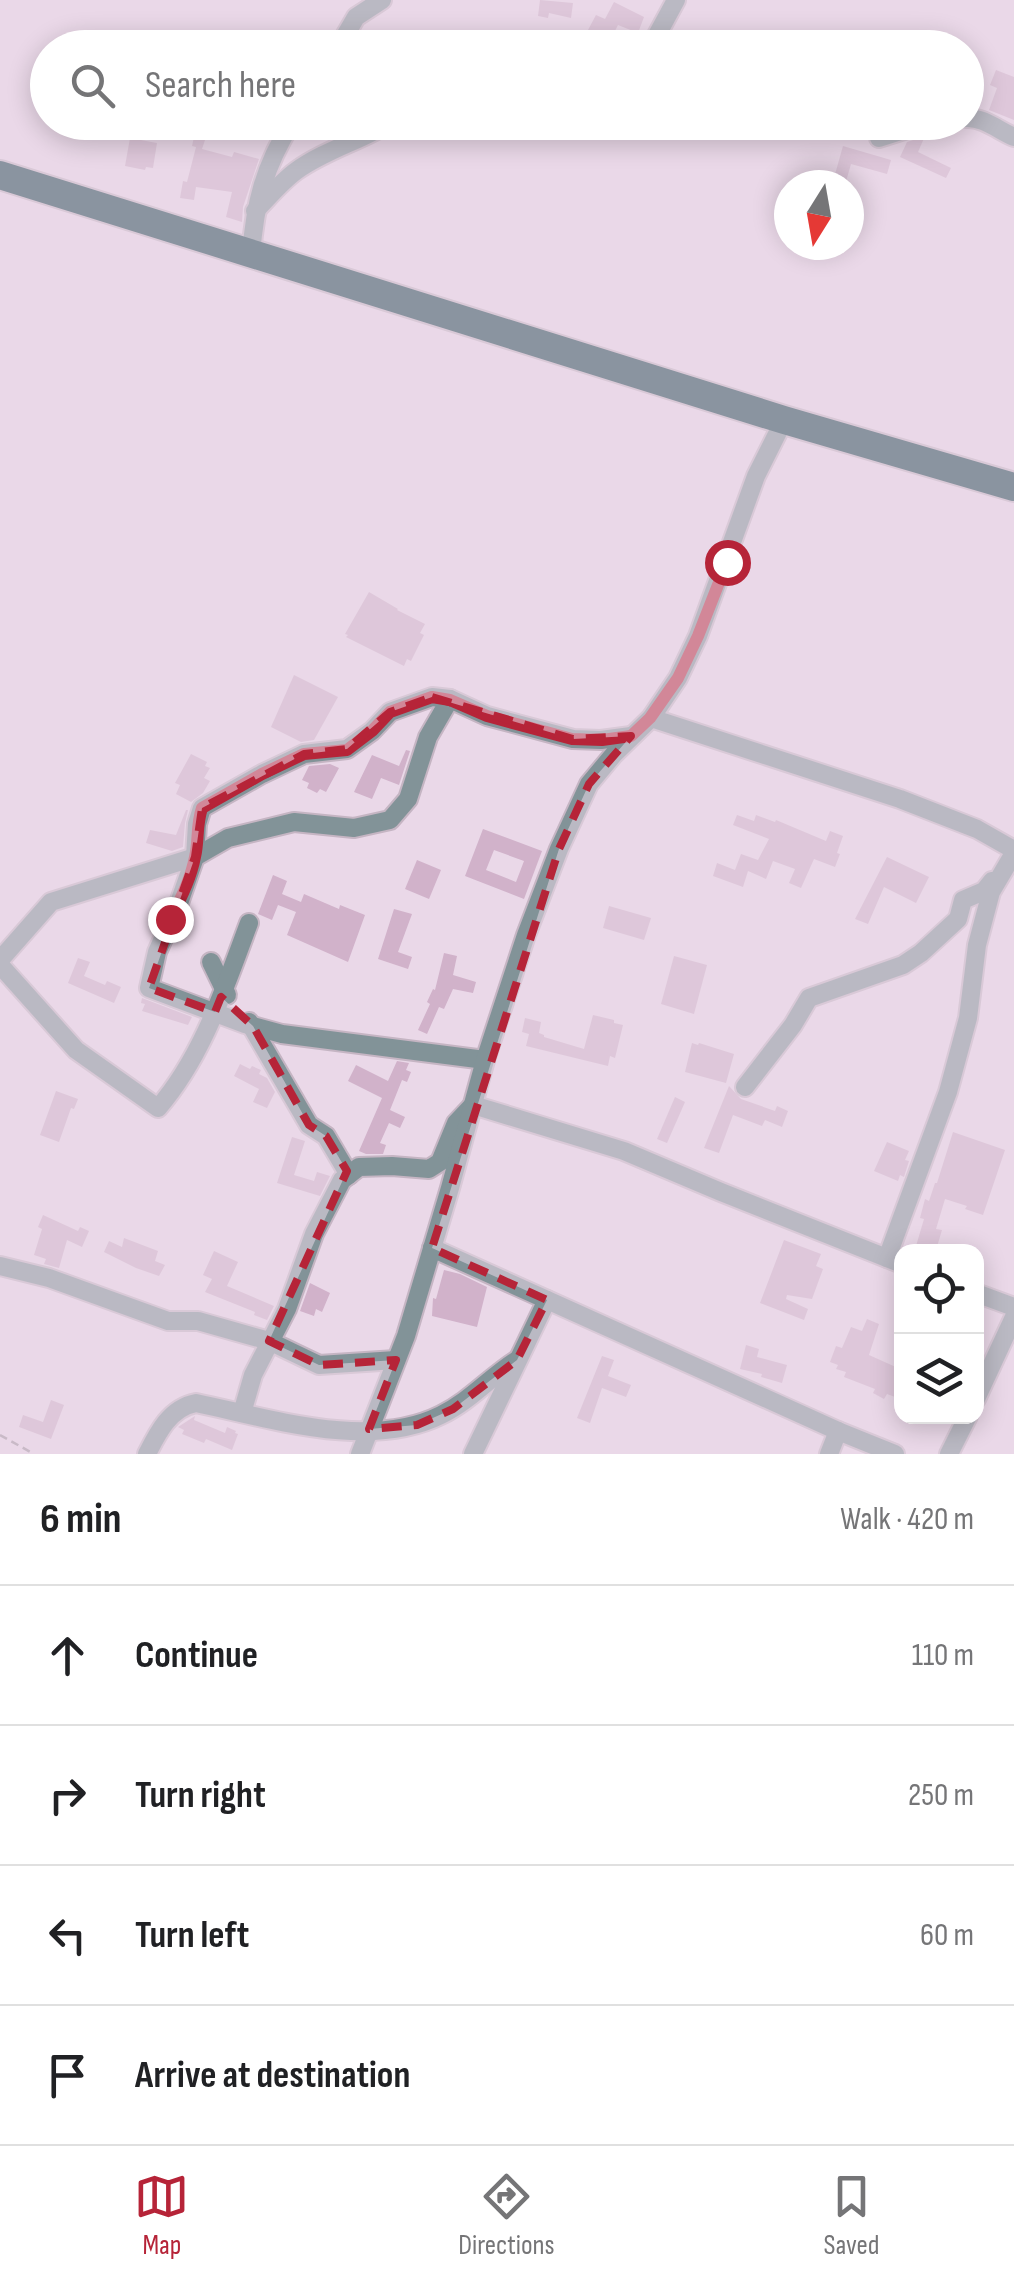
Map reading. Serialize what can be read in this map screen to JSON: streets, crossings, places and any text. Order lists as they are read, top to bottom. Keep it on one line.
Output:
{"north":"bottom","page":{"search":"Search here","heading":["6 min","Walk · 420 m"],"list":[["Continue","110 m"],["Turn right","250 m"],["Turn left","60 m"],"Arrive at destination"],"nav":["Map","Directions","Saved"]}}
